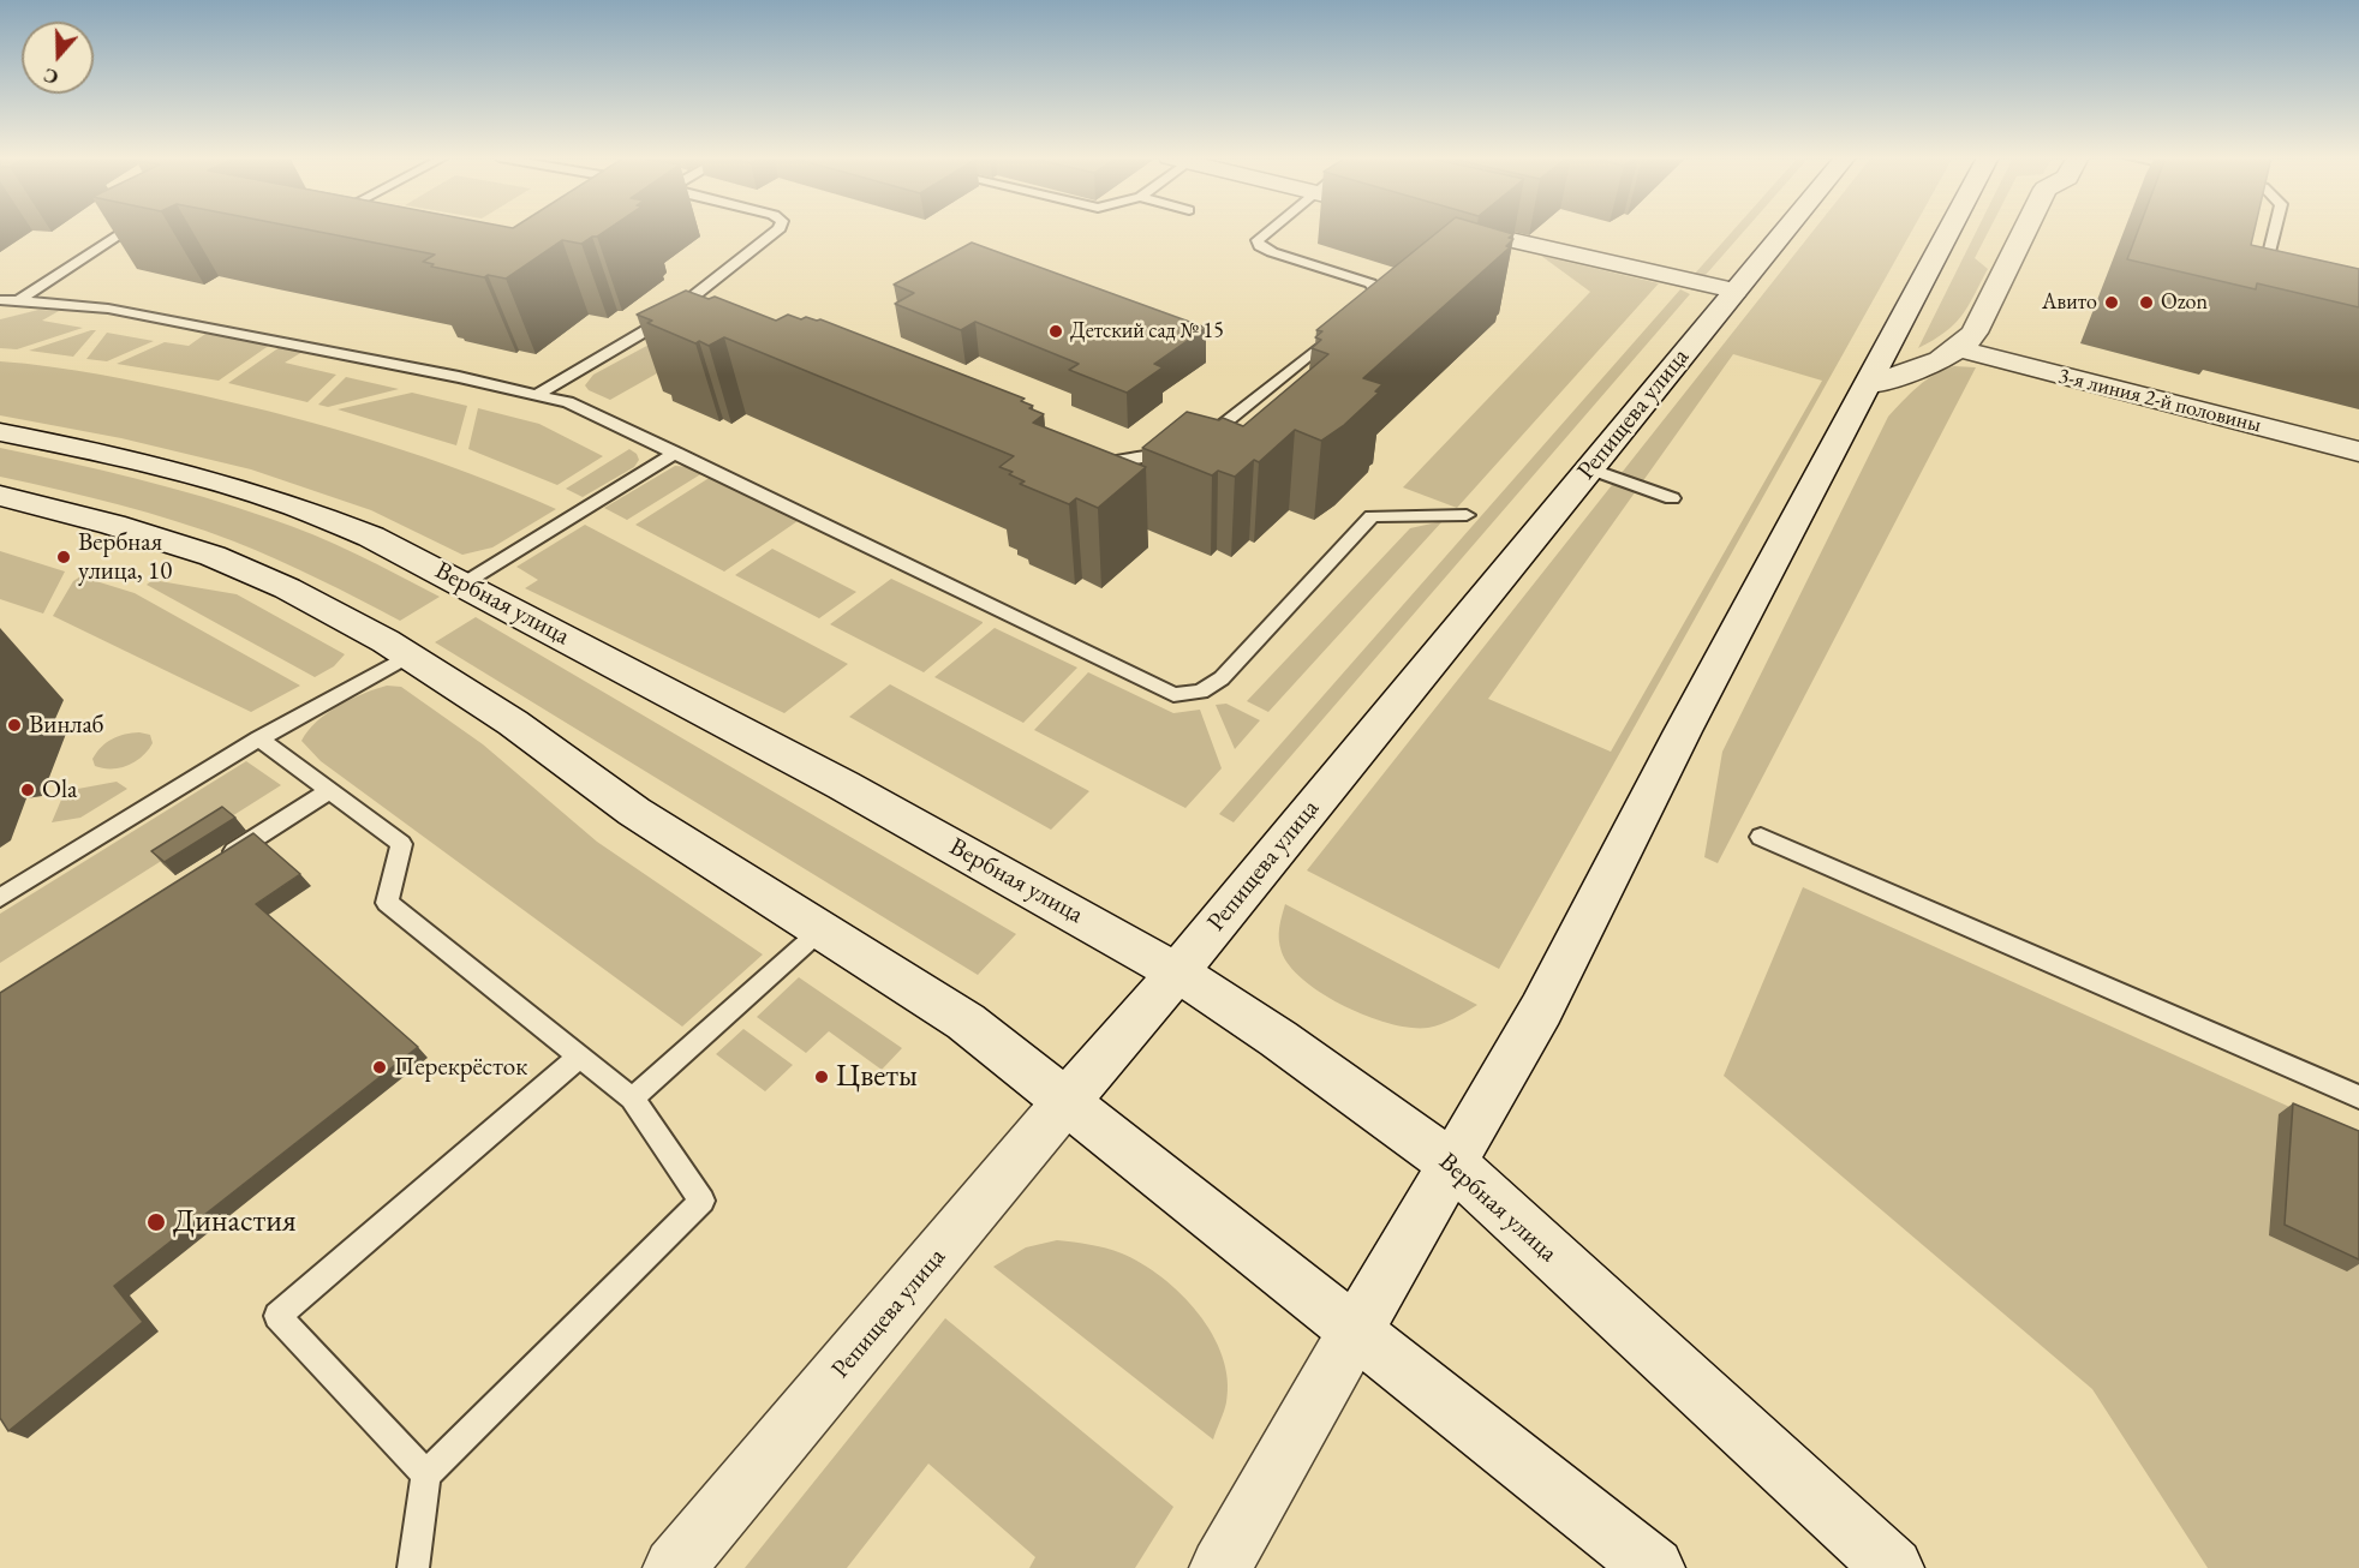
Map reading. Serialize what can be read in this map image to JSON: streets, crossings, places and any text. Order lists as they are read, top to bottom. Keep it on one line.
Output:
{"streets":{"main road":["3-я линия 2-й половины","Репищева улица","Вербная улица"]},"crossings":[["Репищева улица","Вербная улица"]],"places":["Авито","Ozon","Детский сад № 15","Вербная улица, 10","Винлаб","Ola","Перекрёсток","Цветы","Династия"],"north":"bottom"}
